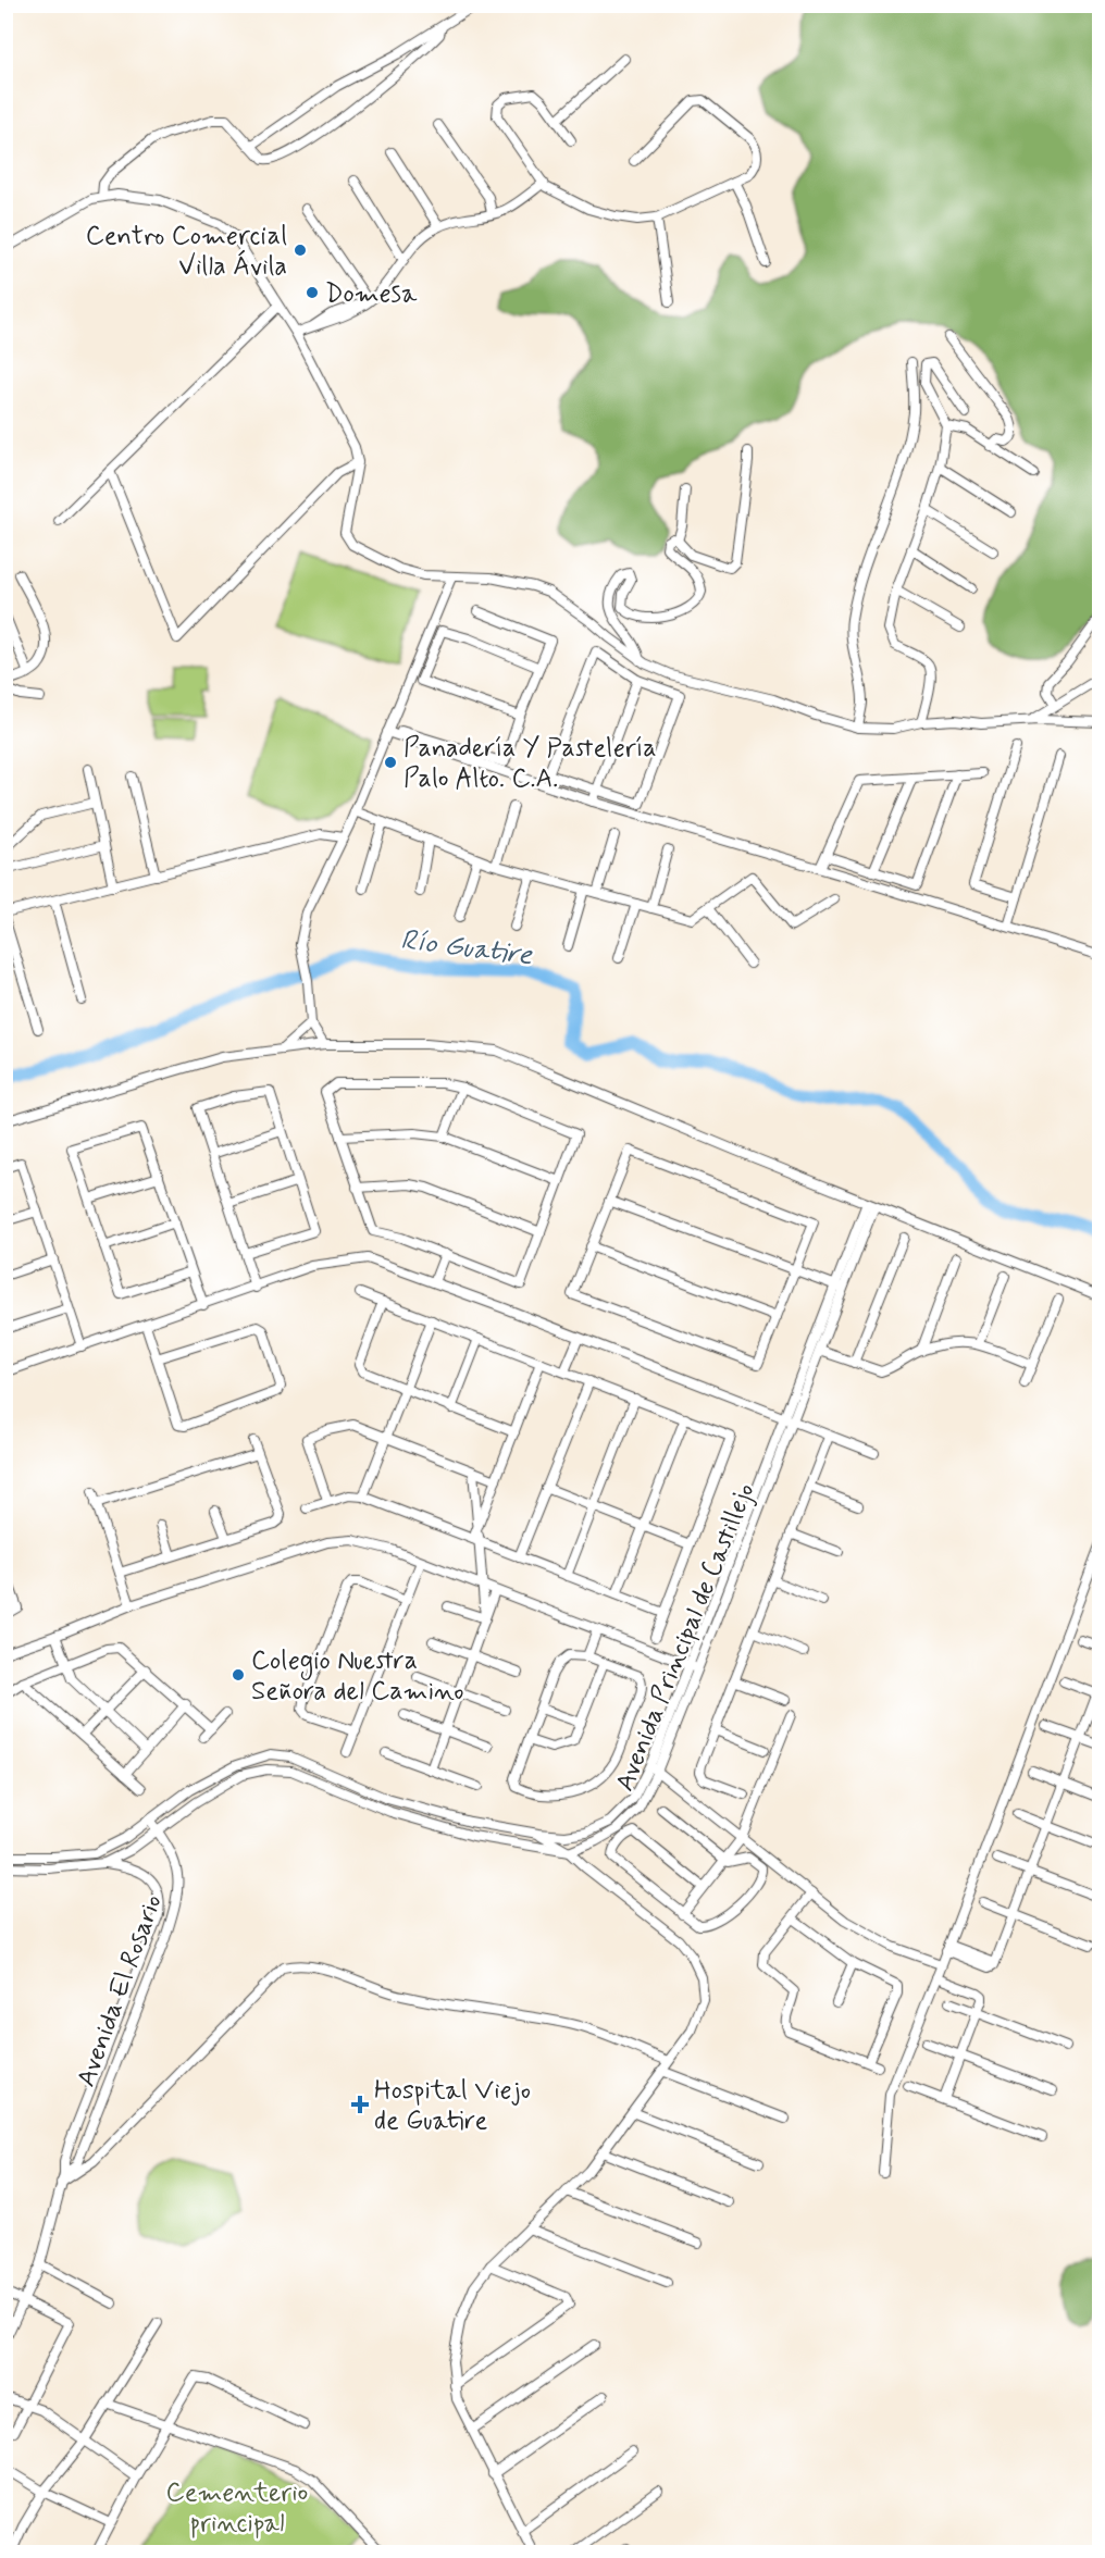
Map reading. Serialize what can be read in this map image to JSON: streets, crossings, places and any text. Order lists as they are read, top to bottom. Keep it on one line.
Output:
{"streets":{"street":["Avenida Principal de Castillejo","Avenida El Rosario"]},"crossings":[["Avenida Principal de Castillejo","Avenida El Rosario"]],"water":["Río Guatire"],"parks":["Cementerio principal"],"places":{"other":["Centro Comercial Villa Ávila","Domesa","Panadería Y Pastelería Palo Alto. C.A.","Colegio Nuestra Señora del Camino"],"health":["Hospital Viejo de Guatire"]}}
